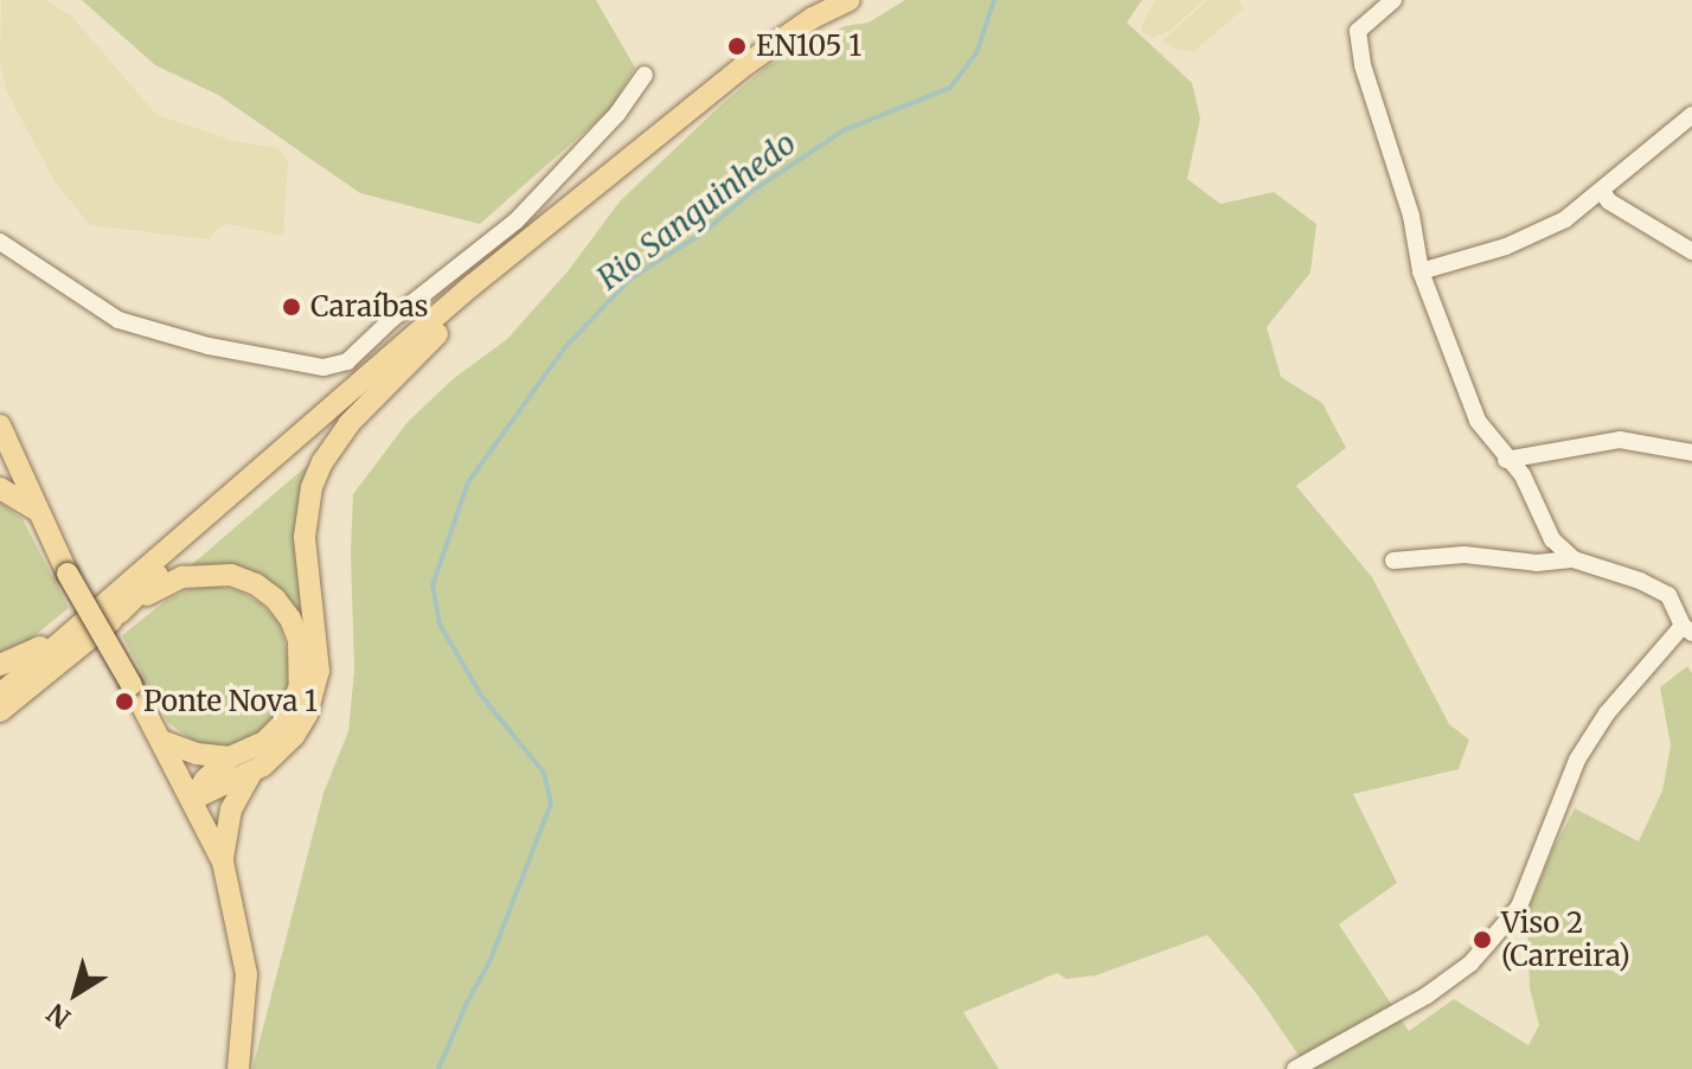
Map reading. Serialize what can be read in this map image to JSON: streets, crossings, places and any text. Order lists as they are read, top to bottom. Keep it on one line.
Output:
{"water":["Rio Sanguinhedo"],"places":["EN105 1","Caraíbas","Ponte Nova 1","Viso 2 (Carreira)"],"north":"bottom left"}
